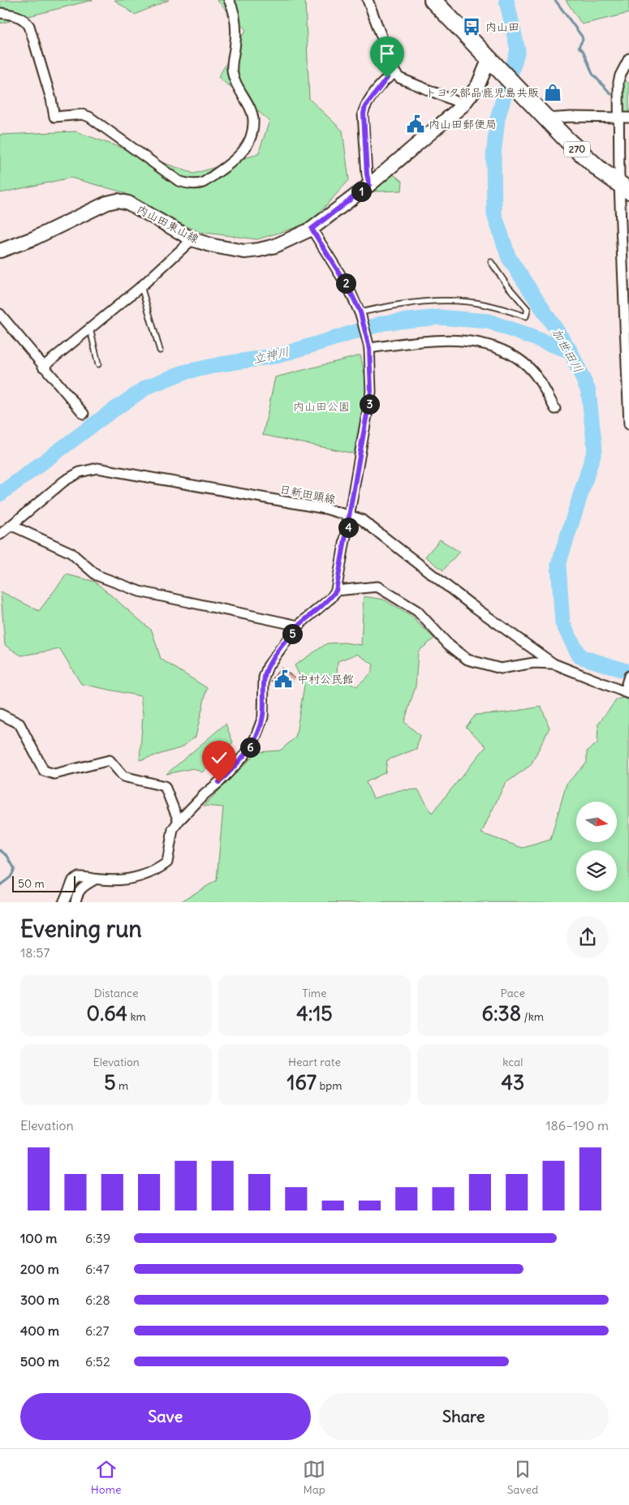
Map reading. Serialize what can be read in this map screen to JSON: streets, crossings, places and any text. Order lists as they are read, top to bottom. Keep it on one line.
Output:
{"streets":{"highway":["270"],"street":["内山田東山線","日新田頭線"]},"crossings":[["270","内山田東山線"]],"water":["加世田川","立神川"],"parks":["内山田公園"],"places":{"bus stop":["内山田"],"shop":["トヨタ部品鹿児島共販"],"public building":["内山田郵便局","中村公民館"]},"scale_bar":"50 m","north":"right","page":{"pins":["1","2","3","4","5","6"],"scale":"50 m","heading":["Evening run","18:57"],"stats":[["Distance","0.64 km"],["Time","4:15"],["Pace","6:38 /km"],["Elevation","5 m"],["Heart rate","167 bpm"],["kcal","43"]],"chart":["Elevation","186–190 m"],"list":[{"name":"100 m","note":"6:39"},{"name":"200 m","note":"6:47"},{"name":"300 m","note":"6:28"},{"name":"400 m","note":"6:27"},{"name":"500 m","note":"6:52"}],"buttons":["Save","Share"],"tabs":["Home","Map","Saved"]}}
